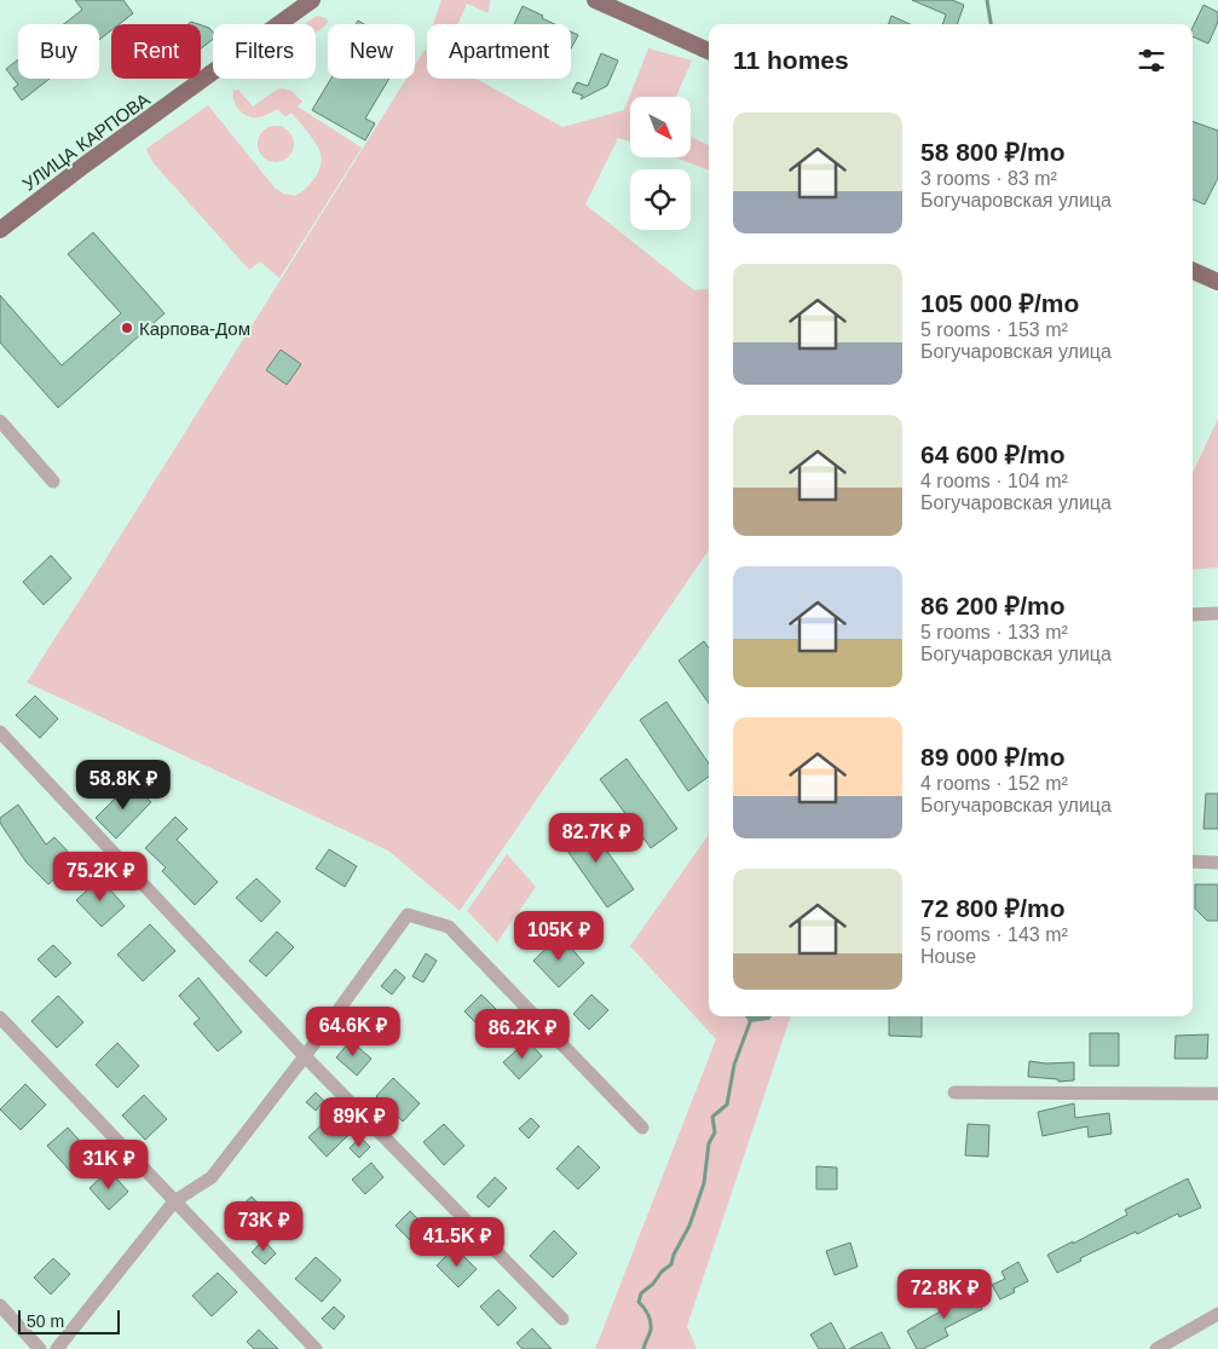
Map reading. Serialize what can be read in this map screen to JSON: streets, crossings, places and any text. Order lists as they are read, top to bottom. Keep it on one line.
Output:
{"streets":{"main road":["УЛИЦА КАРПОВА"]},"places":["Карпова-Дом"],"scale_bar":"50 m","north":"bottom right","page":{"chip":["Buy","Rent","Filters","New","Apartment"],"heading":"11 homes","list":[{"name":"58 800 ₽/mo","note":"3 rooms · 83 m² · Богучаровская улица"},{"name":"105 000 ₽/mo","note":"5 rooms · 153 m² · Богучаровская улица"},{"name":"64 600 ₽/mo","note":"4 rooms · 104 m² · Богучаровская улица"},{"name":"86 200 ₽/mo","note":"5 rooms · 133 m² · Богучаровская улица"},{"name":"89 000 ₽/mo","note":"4 rooms · 152 m² · Богучаровская улица"},{"name":"72 800 ₽/mo","note":"5 rooms · 143 m² · House"}],"price":["58.8K ₽","82.7K ₽","75.2K ₽","105K ₽","64.6K ₽","86.2K ₽","89K ₽","31K ₽","73K ₽","41.5K ₽","72.8K ₽"],"scale":"50 m"}}
